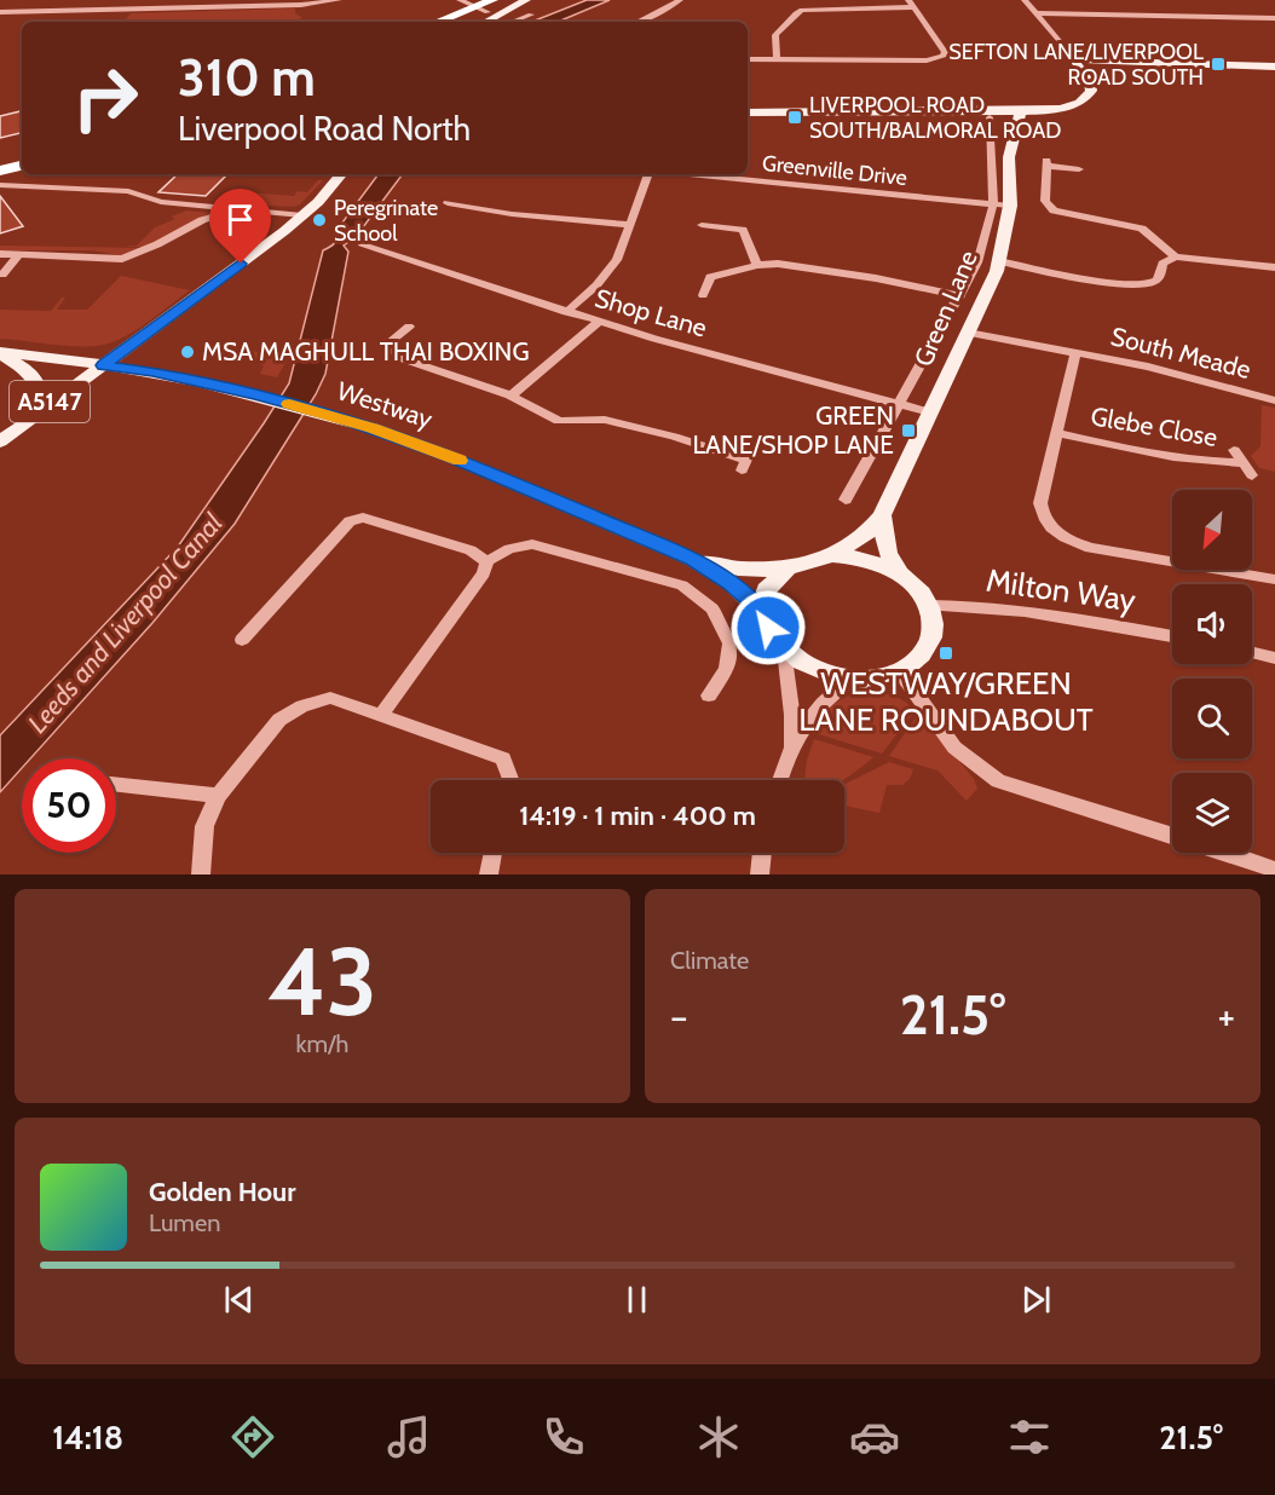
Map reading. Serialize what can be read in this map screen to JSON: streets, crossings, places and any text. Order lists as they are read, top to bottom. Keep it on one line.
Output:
{"streets":{"main road":["Green Lane","A5147","Westway"],"street":["Greenville Drive","Shop Lane","South Meade","Glebe Close","Milton Way"]},"crossings":[["Greenville Drive","Green Lane"],["Greenville Drive","Shop Lane"],["Green Lane","Shop Lane"],["Green Lane","South Meade"],["Green Lane","Westway"],["Green Lane","Milton Way"],["South Meade","Glebe Close"],["A5147","Westway"],["Westway","Milton Way"]],"water":["Leeds and Liverpool Canal"],"places":{"transit":["SEFTON LANE/LIVERPOOL ROAD SOUTH","LIVERPOOL ROAD SOUTH/BALMORAL ROAD","GREEN LANE/SHOP LANE","WESTWAY/GREEN LANE ROUNDABOUT"],"other":["Peregrinate School","MSA MAGHULL THAI BOXING"]},"north":"bottom left","page":{"turn":["310 m","Liverpool Road North"],"limit":"50","trip":"14:19 · 1 min · 400 m","tile":[["43","km/h"],"Climate"],"heat":["−","21.5°","+"],"song":["Golden Hour","Lumen"],"tabs":["14:18","21.5°"]}}
